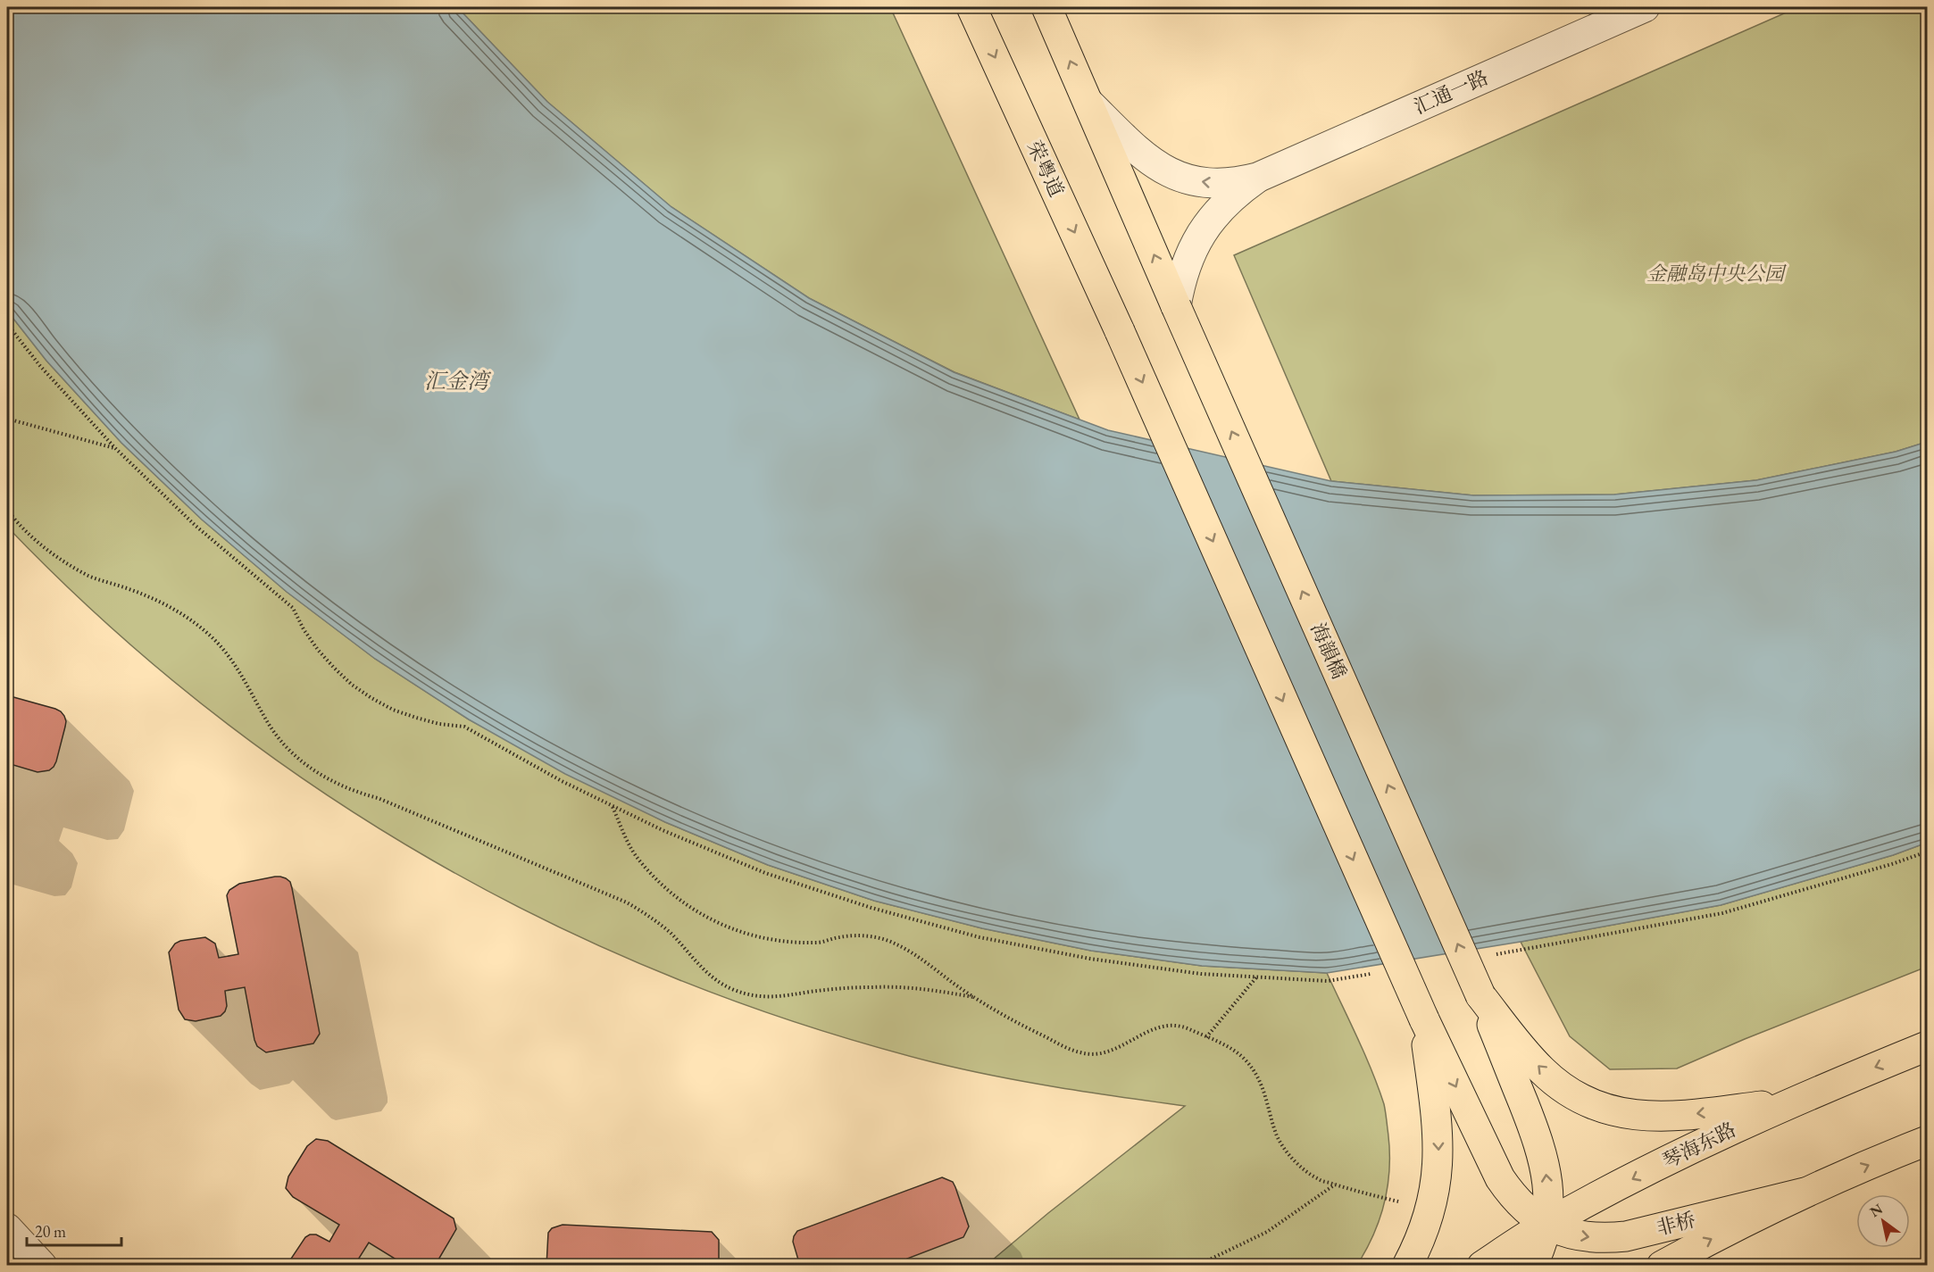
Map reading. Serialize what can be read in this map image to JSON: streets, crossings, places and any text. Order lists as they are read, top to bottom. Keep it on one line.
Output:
{"streets":{"main road":["荣粤道","海韻橋","琴海东路","非桥"],"street":["汇通一路"]},"crossings":[["荣粤道","非桥"],["琴海东路","非桥"]],"one_way":["荣粤道","海韻橋"],"water":["汇金湾"],"parks":["金融岛中央公园"],"scale_bar":"20 m","north":"top left"}
